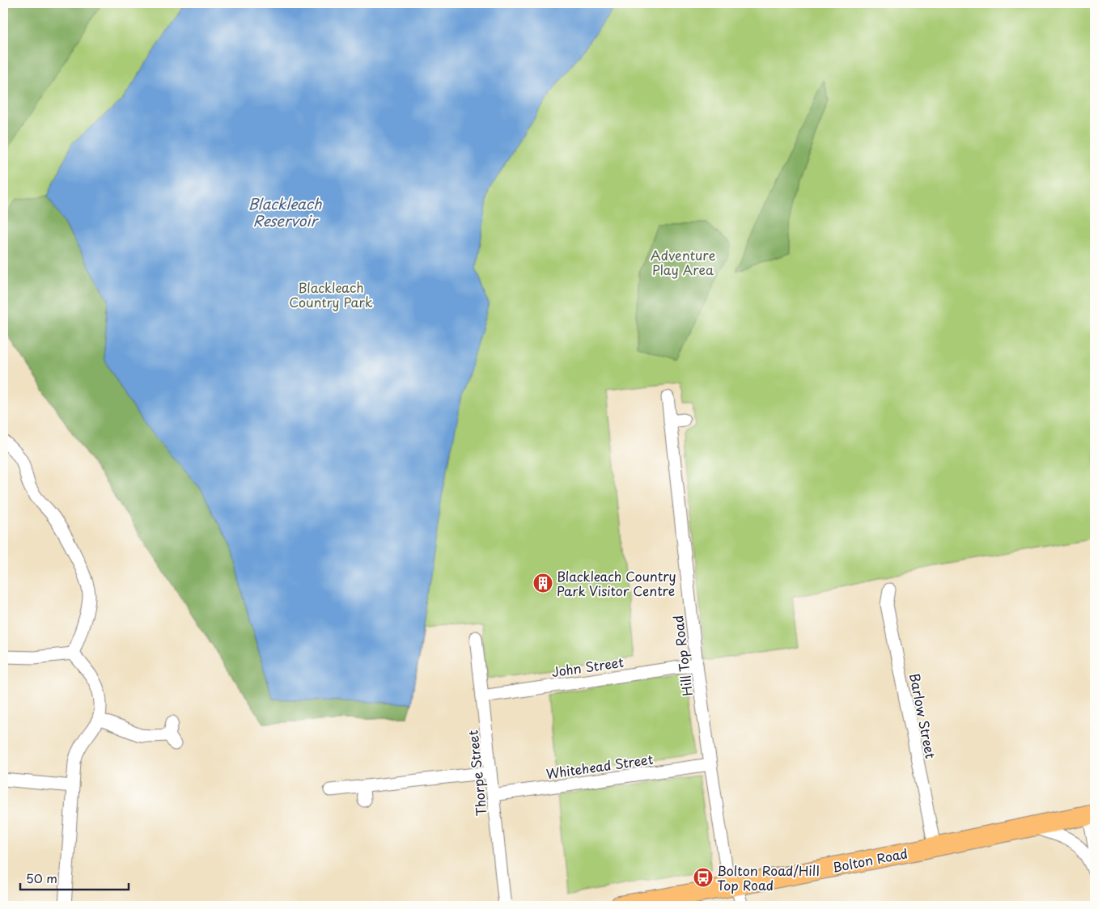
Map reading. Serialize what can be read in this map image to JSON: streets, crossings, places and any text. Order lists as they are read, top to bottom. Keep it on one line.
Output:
{"streets":{"main road":["Bolton Road"],"street":["Hill Top Road","John Street","Barlow Street","Whitehead Street","Thorpe Street"]},"crossings":[["Hill Top Road","John Street"],["Hill Top Road","Whitehead Street"],["Hill Top Road","Bolton Road"],["John Street","Thorpe Street"],["Barlow Street","Bolton Road"],["Whitehead Street","Thorpe Street"]],"water":["Blackleach Reservoir"],"parks":["Adventure Play Area","Blackleach Country Park"],"places":{"building":["Blackleach Country Park Visitor Centre"],"bus stop":["Bolton Road/Hill Top Road"]},"scale_bar":"50 m"}
